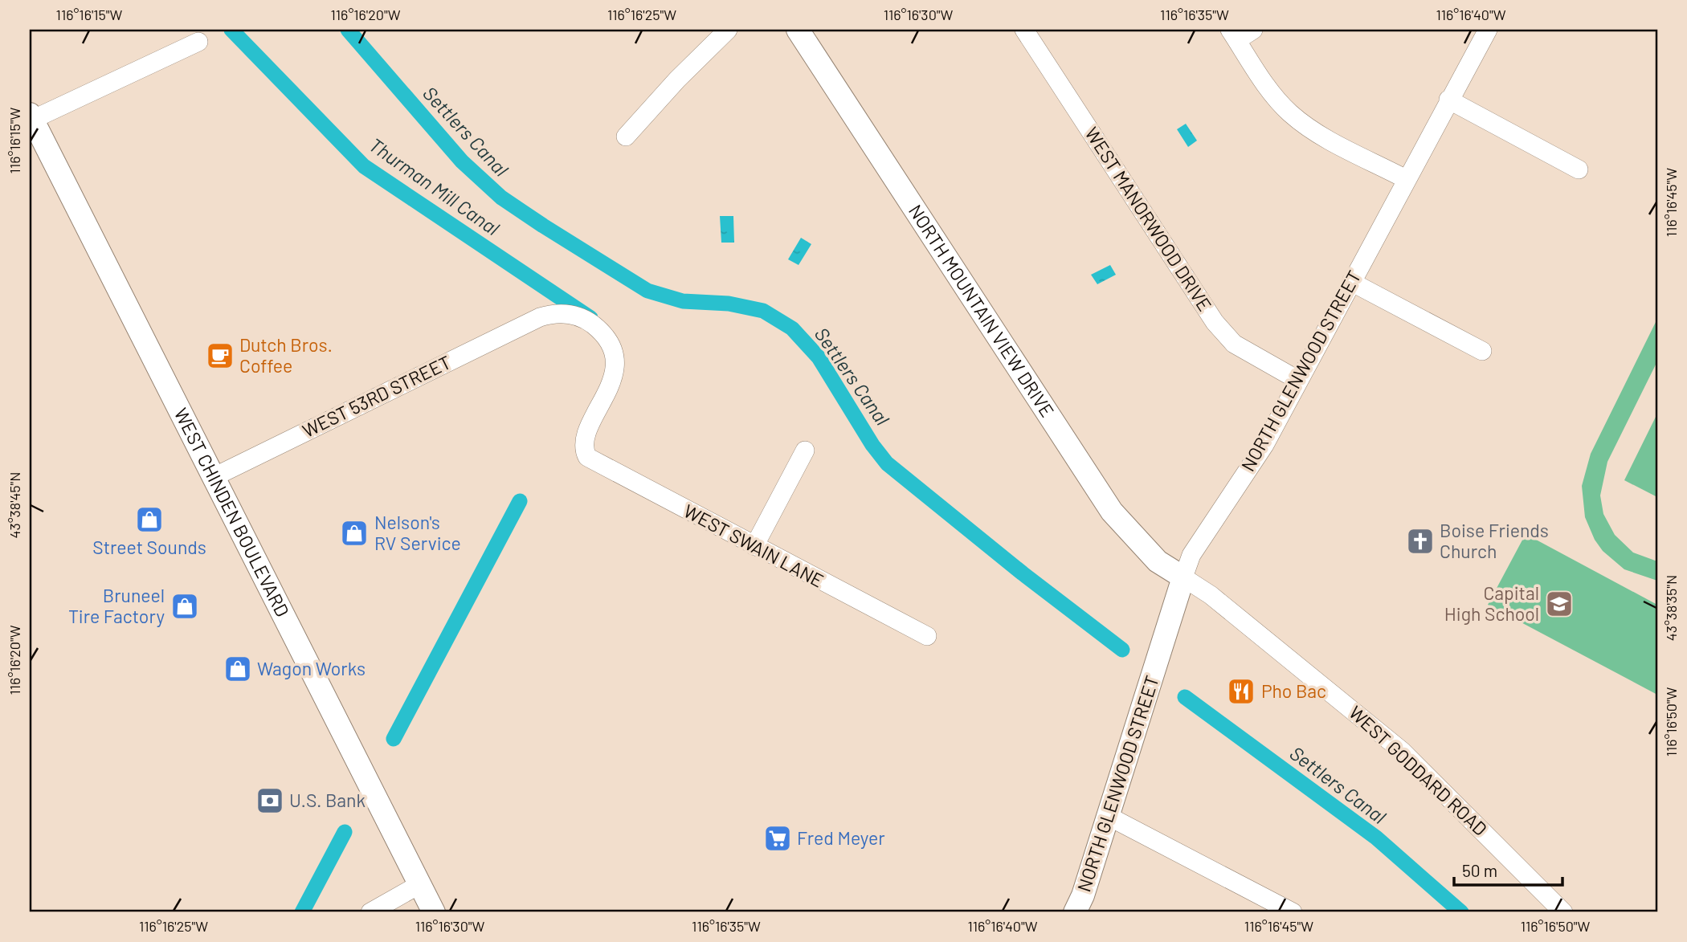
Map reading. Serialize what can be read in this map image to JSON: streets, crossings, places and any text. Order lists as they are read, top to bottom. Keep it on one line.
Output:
{"streets":{"main road":["NORTH MOUNTAIN VIEW DRIVE","NORTH GLENWOOD STREET","WEST CHINDEN BOULEVARD"],"street":["WEST MANORWOOD DRIVE","WEST 53RD STREET","WEST SWAIN LANE","WEST GODDARD ROAD"]},"crossings":[["WEST MANORWOOD DRIVE","NORTH GLENWOOD STREET"],["NORTH MOUNTAIN VIEW DRIVE","NORTH GLENWOOD STREET"],["NORTH MOUNTAIN VIEW DRIVE","WEST GODDARD ROAD"],["NORTH GLENWOOD STREET","WEST GODDARD ROAD"],["WEST 53RD STREET","WEST CHINDEN BOULEVARD"],["WEST 53RD STREET","WEST SWAIN LANE"]],"water":["Settlers Canal","Thurman Mill Canal"],"places":{"cafe":["Dutch Bros. Coffee"],"shop":["Street Sounds","Nelson's RV Service","Bruneel Tire Factory","Wagon Works"],"church":["Boise Friends Church"],"school or university":["Capital High School"],"restaurant":["Pho Bac"],"bank":["U.S. Bank"],"supermarket":["Fred Meyer"]},"scale_bar":"50 m","coordinates":["116°16'15\"W","116°16'20\"W","116°16'25\"W","116°16'30\"W","116°16'35\"W","116°16'40\"W","116°16'45\"W","43°38'45\"N","43°38'35\"N","116°16'50\"W"]}
